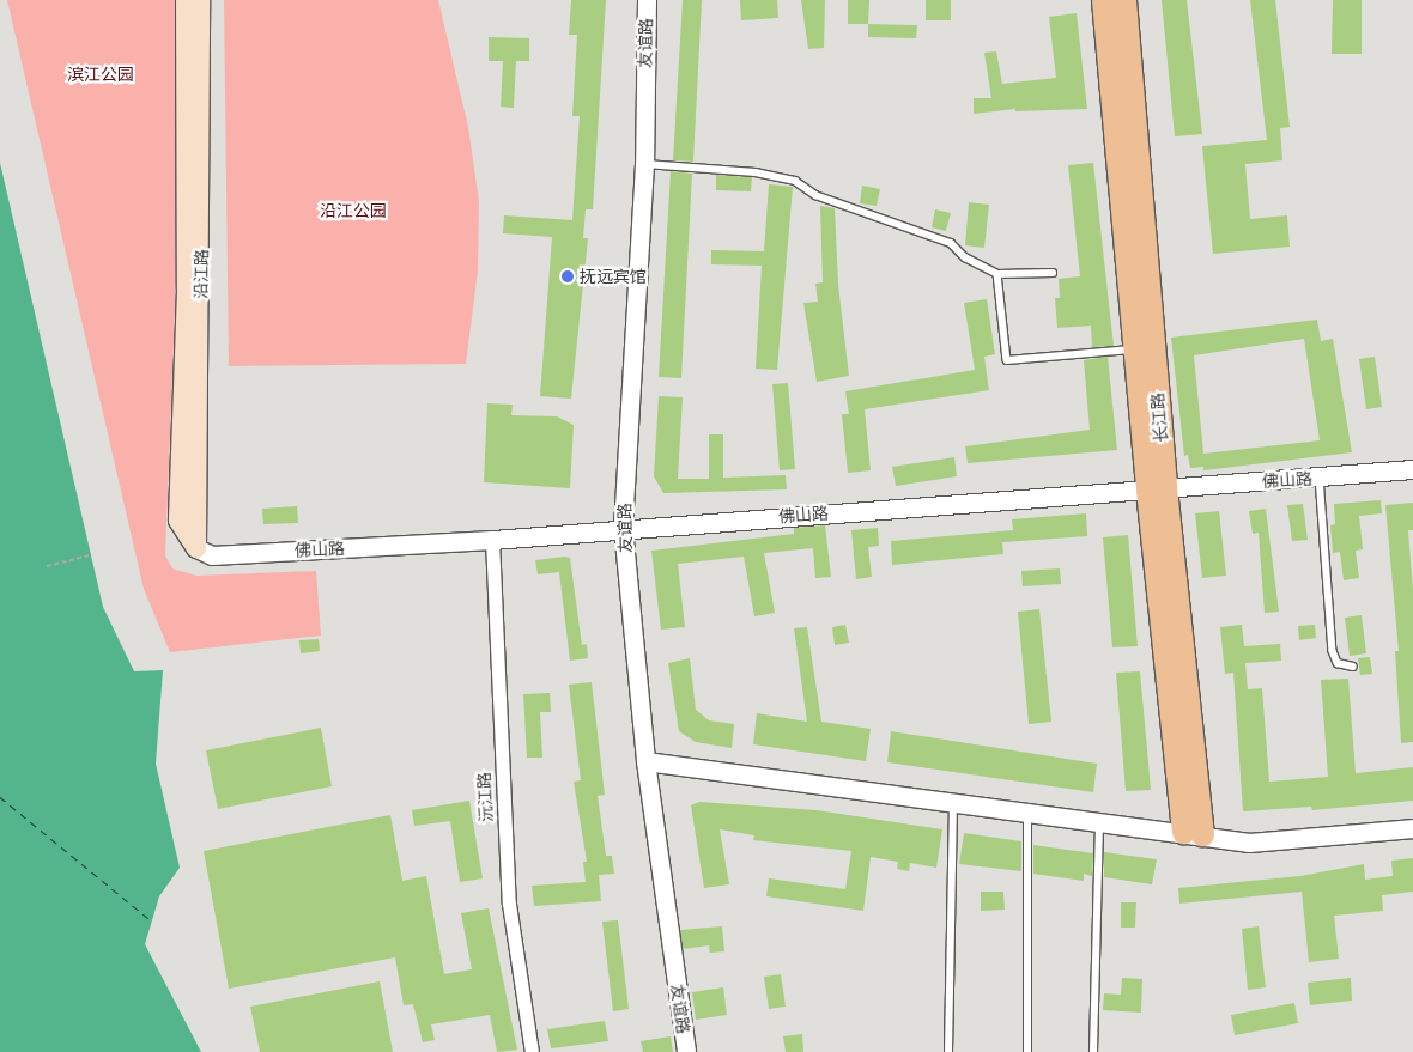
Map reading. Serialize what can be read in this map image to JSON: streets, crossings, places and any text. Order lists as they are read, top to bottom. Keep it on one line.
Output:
{"streets":{"main road":["沿江路","长江路"],"street":["友谊路","佛山路","沅江路"]},"crossings":[["友谊路","佛山路"],["沿江路","佛山路"],["长江路","佛山路"],["佛山路","沅江路"]],"parks":["滨江公园","沿江公园"],"places":["抚远宾馆"]}
